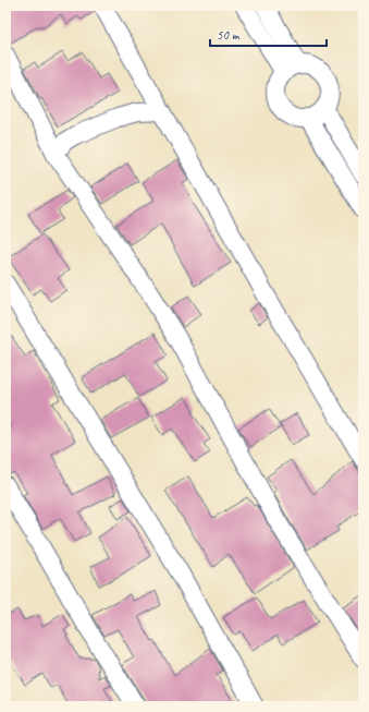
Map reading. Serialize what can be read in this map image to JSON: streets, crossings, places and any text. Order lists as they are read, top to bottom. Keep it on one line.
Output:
{"scale_bar":"50 m"}
